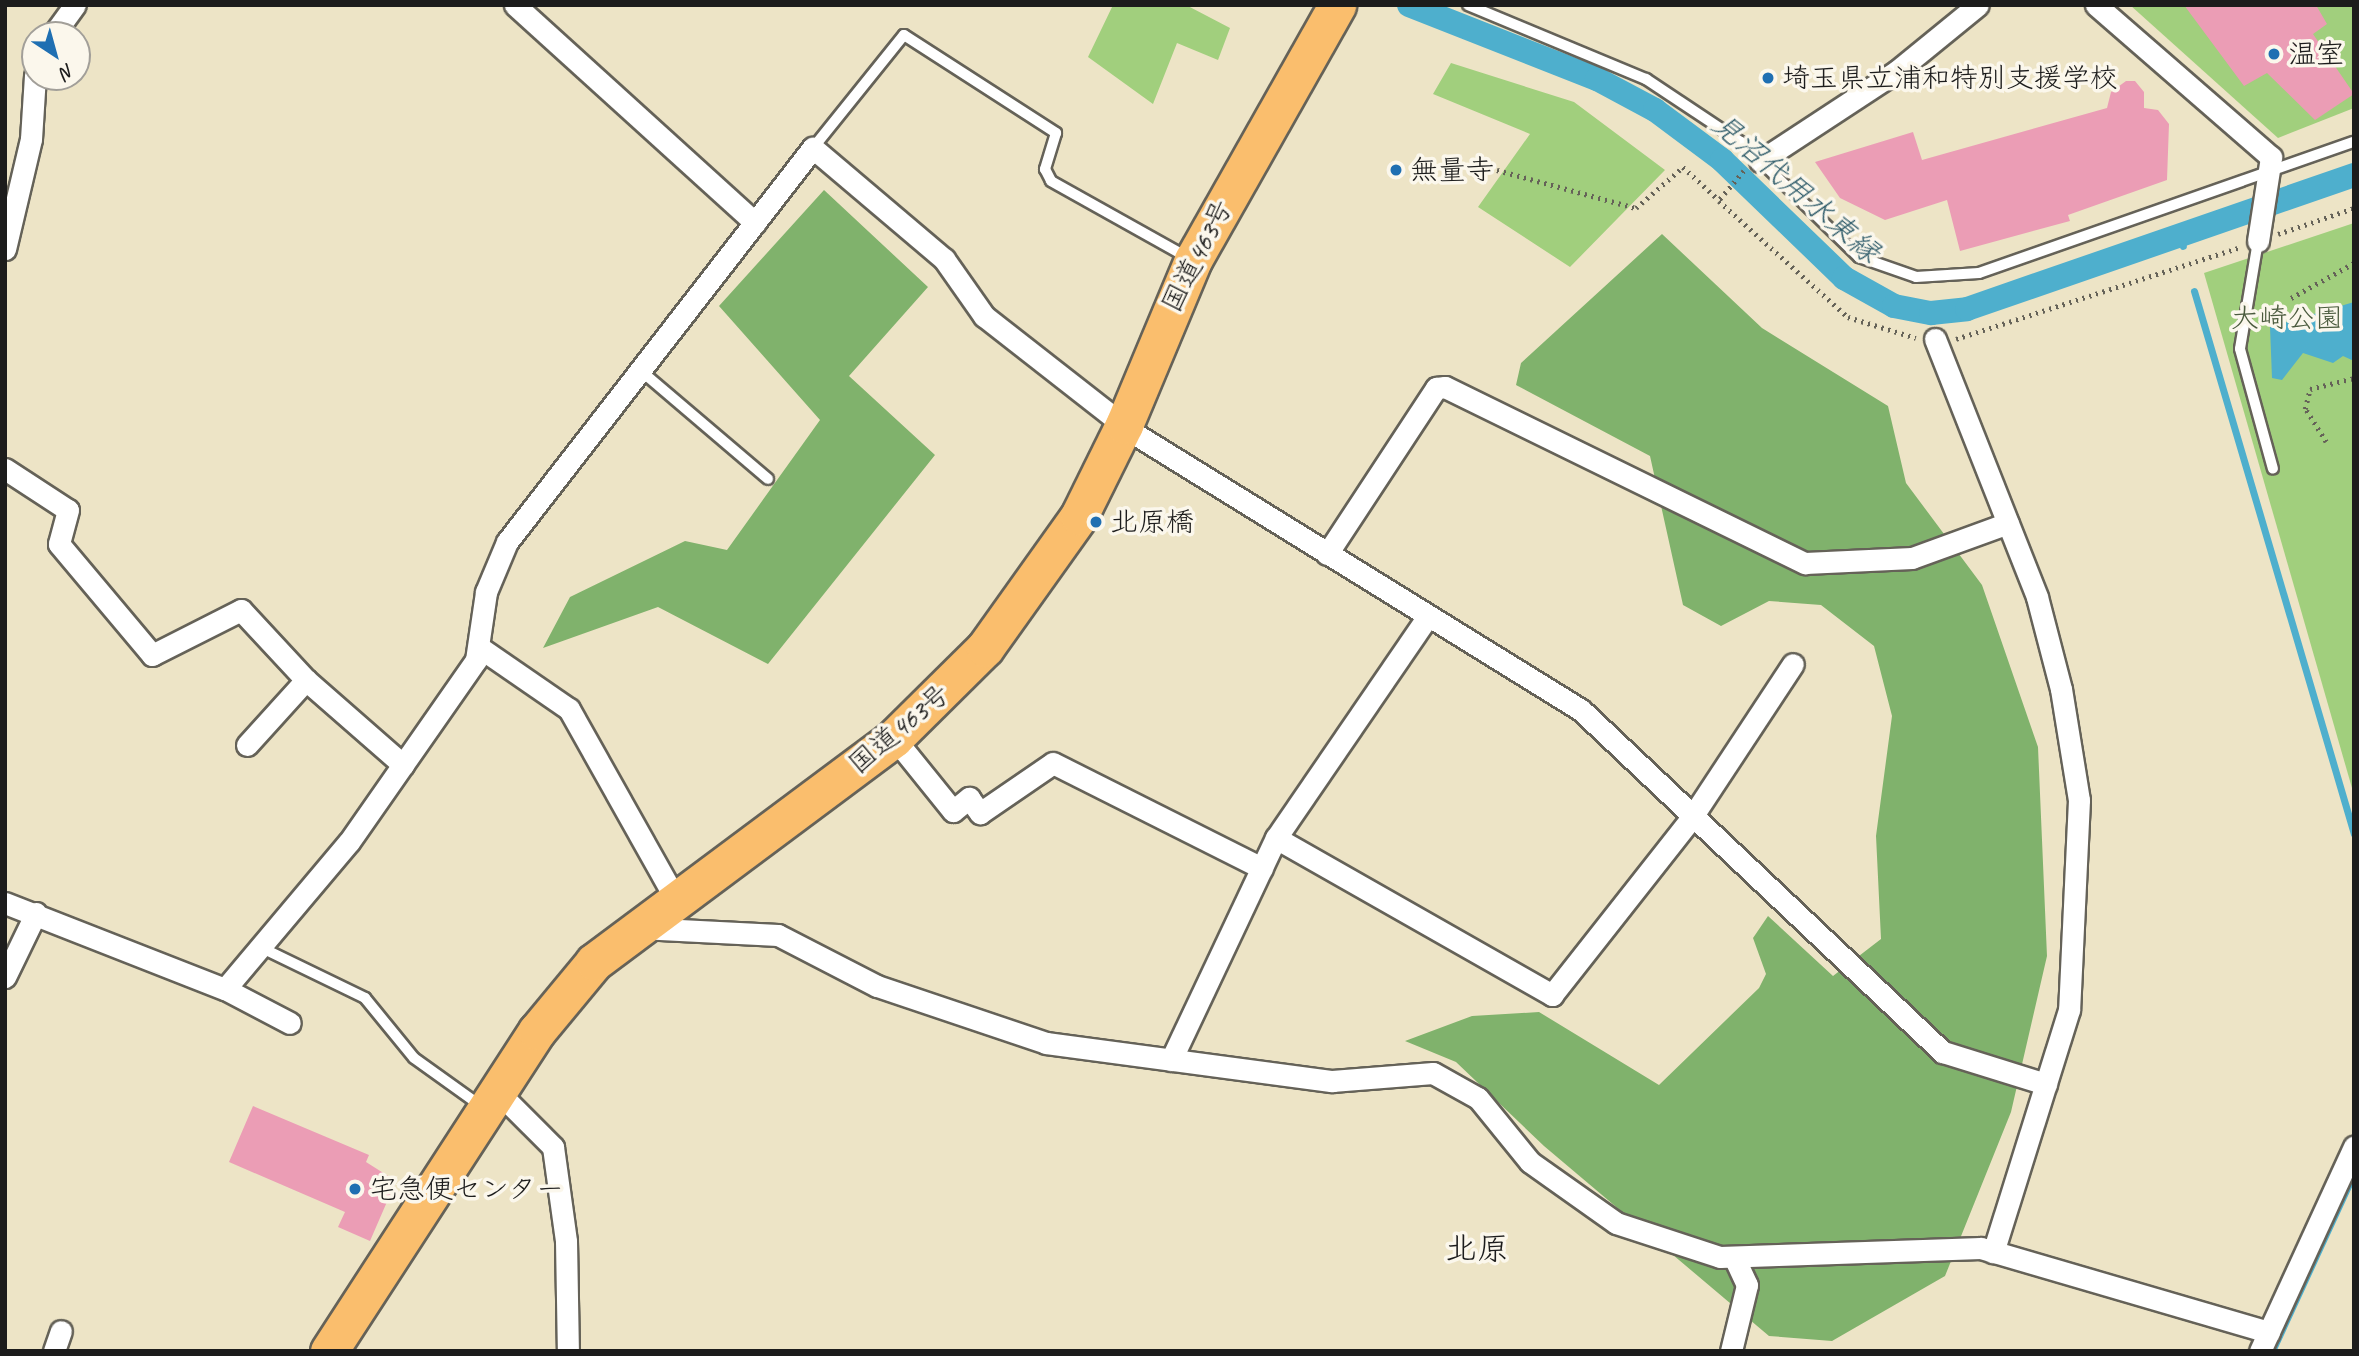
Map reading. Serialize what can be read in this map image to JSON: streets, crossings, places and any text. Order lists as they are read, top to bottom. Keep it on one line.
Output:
{"streets":{"highway":["国道463号"]},"districts":["北原"],"water":["見沼代用水東縁"],"parks":["大崎公園"],"places":["温室","埼玉県立浦和特別支援学校","無量寺","北原橋","宅急便センター"],"north":"bottom right"}
